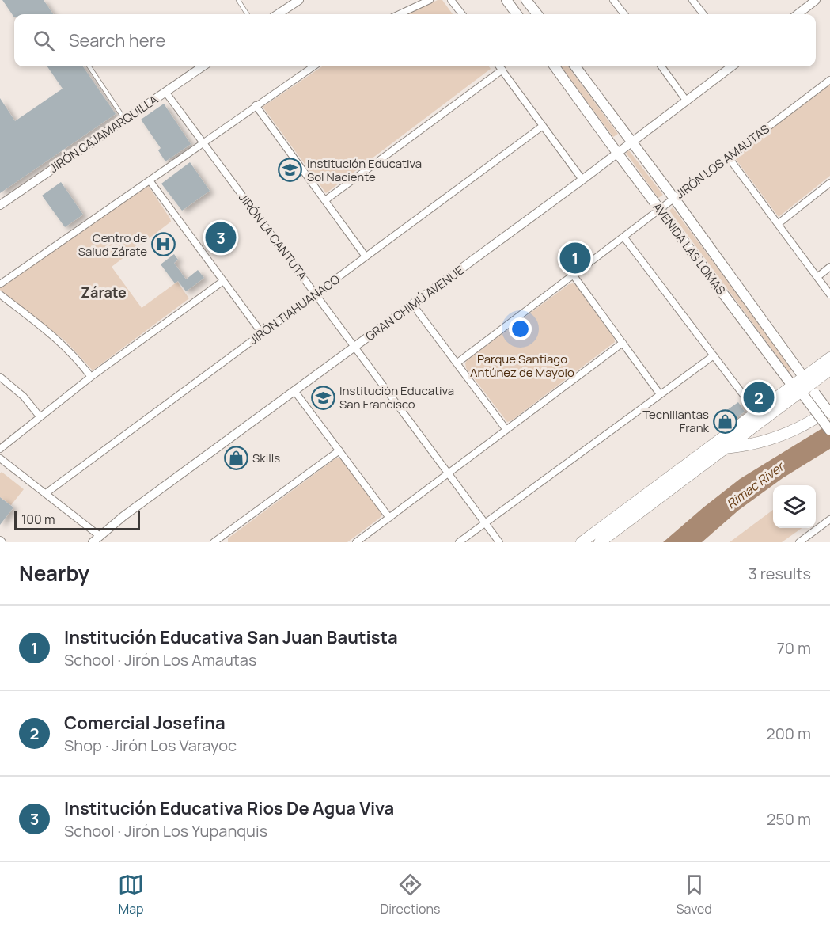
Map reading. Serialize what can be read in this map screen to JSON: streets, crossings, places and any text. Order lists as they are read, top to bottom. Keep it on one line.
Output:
{"streets":{"main road":["AVENIDA LAS LOMAS"],"street":["JIRÓN CAJAMARQUILLA","JIRÓN LOS AMAUTAS","JIRÓN LA CANTUTA","GRAN CHIMÚ AVENUE","JIRÓN TIAHUANACO"]},"crossings":[["JIRÓN CAJAMARQUILLA","JIRÓN LA CANTUTA"],["JIRÓN LOS AMAUTAS","AVENIDA LAS LOMAS"],["JIRÓN LA CANTUTA","GRAN CHIMÚ AVENUE"],["JIRÓN LA CANTUTA","JIRÓN TIAHUANACO"],["AVENIDA LAS LOMAS","GRAN CHIMÚ AVENUE"]],"districts":["Zárate"],"water":["Rimac River"],"parks":["Parque Santiago Antúnez de Mayolo"],"places":{"school or university":["Institución Educativa Sol Naciente","Institución Educativa San Francisco"],"hospital":["Centro de Salud Zárate"],"shop":["Tecnillantas Frank","Skills"]},"scale_bar":"100 m","page":{"search":"Search here","pins":["3","1","2"],"scale":"100 m","heading":["Nearby","3 results"],"list":[{"mark":"1","name":"Institución Educativa San Juan Bautista","note":"School · Jirón Los Amautas","value":"70 m"},{"mark":"2","name":"Comercial Josefina","note":"Shop · Jirón Los Varayoc","value":"200 m"},{"mark":"3","name":"Institución Educativa Rios De Agua Viva","note":"School · Jirón Los Yupanquis","value":"250 m"}],"nav":["Map","Directions","Saved"]}}
